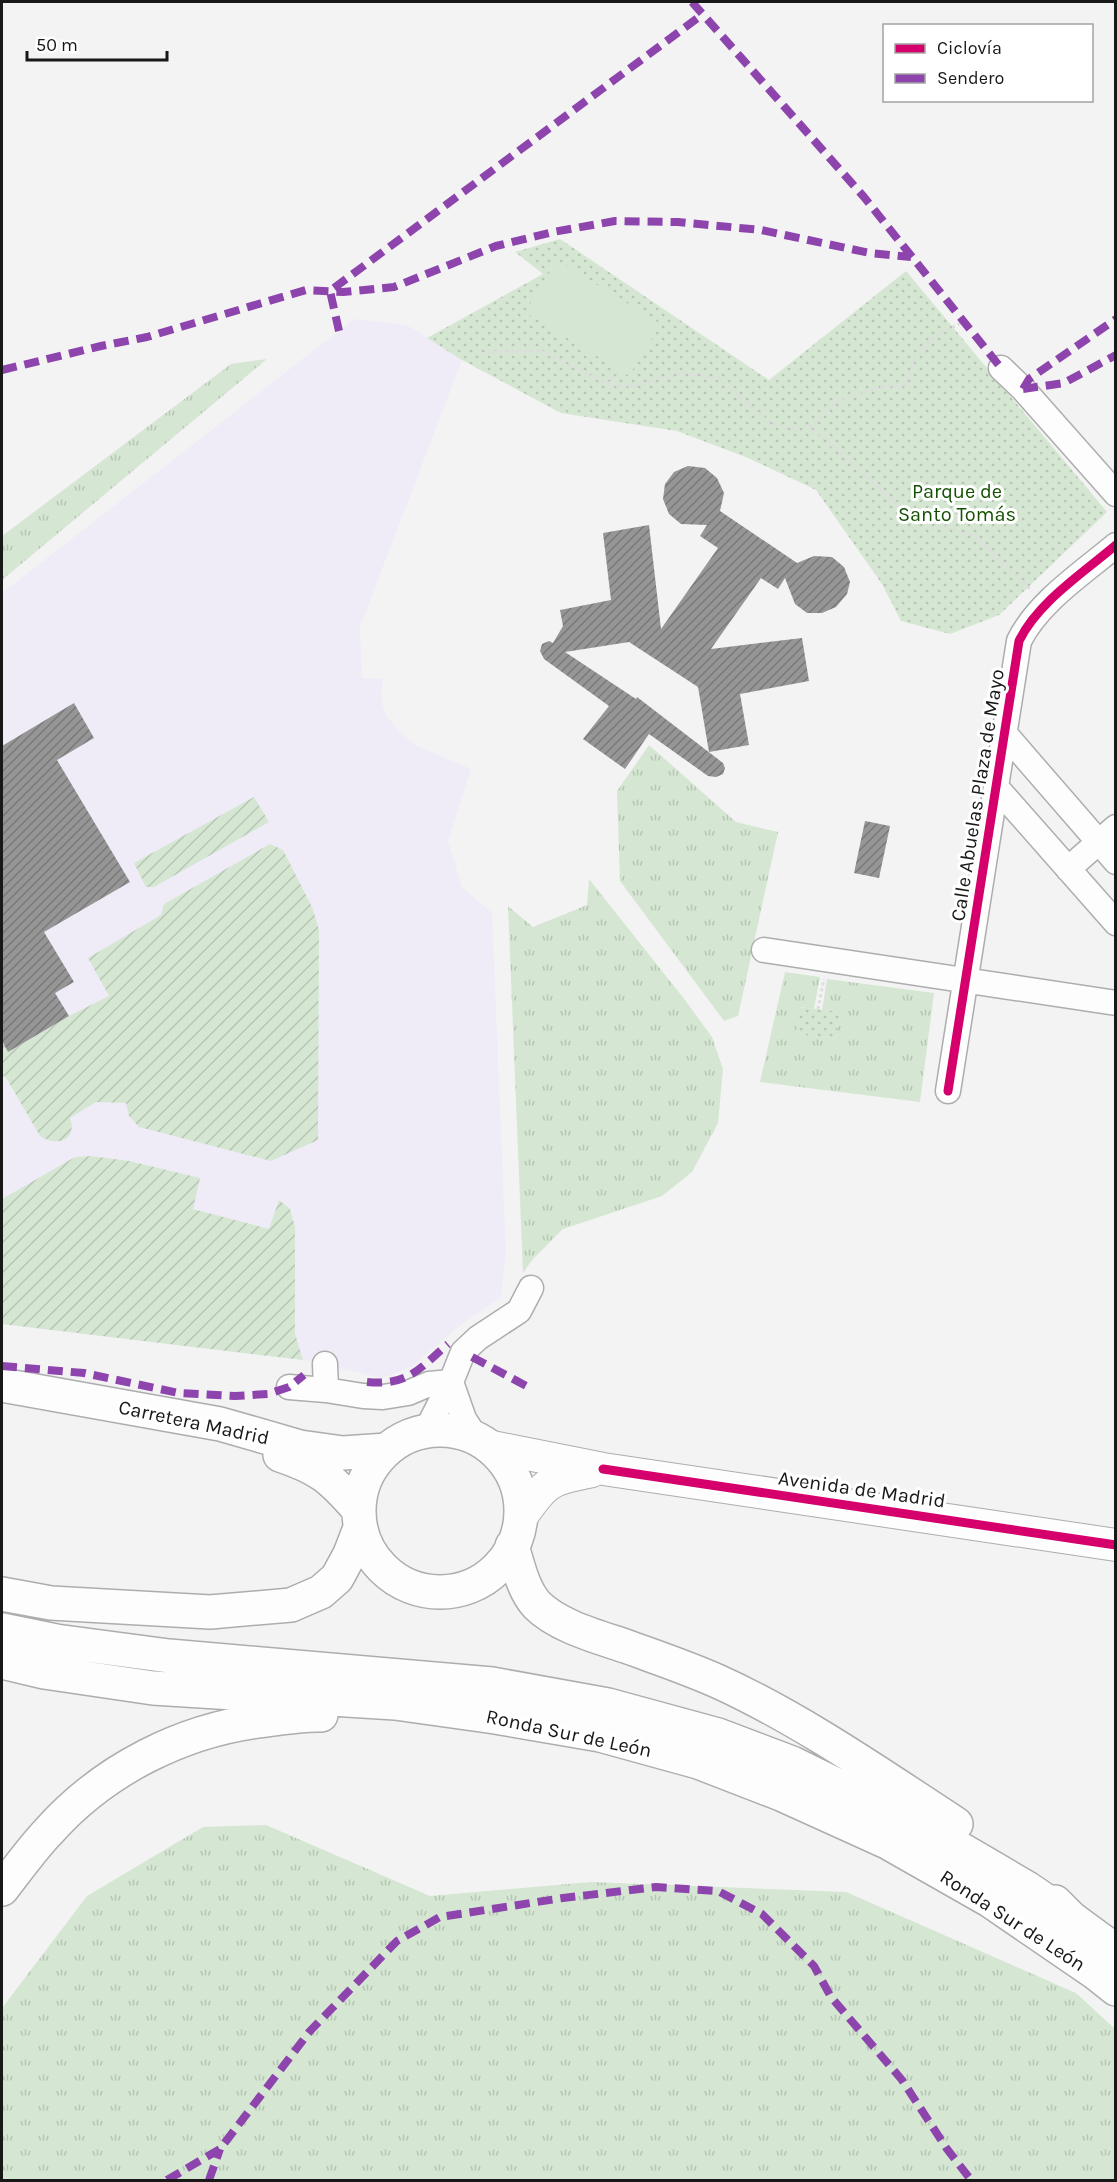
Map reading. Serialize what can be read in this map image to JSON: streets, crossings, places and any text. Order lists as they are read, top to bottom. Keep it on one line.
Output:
{"streets":{"highway":["Carretera Madrid","Ronda Sur de León"],"main road":["Avenida de Madrid"],"street":["Calle Abuelas Plaza de Mayo"]},"crossings":[["Carretera Madrid","Avenida de Madrid"]],"parks":["Parque de Santo Tomás"],"legend":["Ciclovía","Sendero"],"scale_bar":"50 m"}
